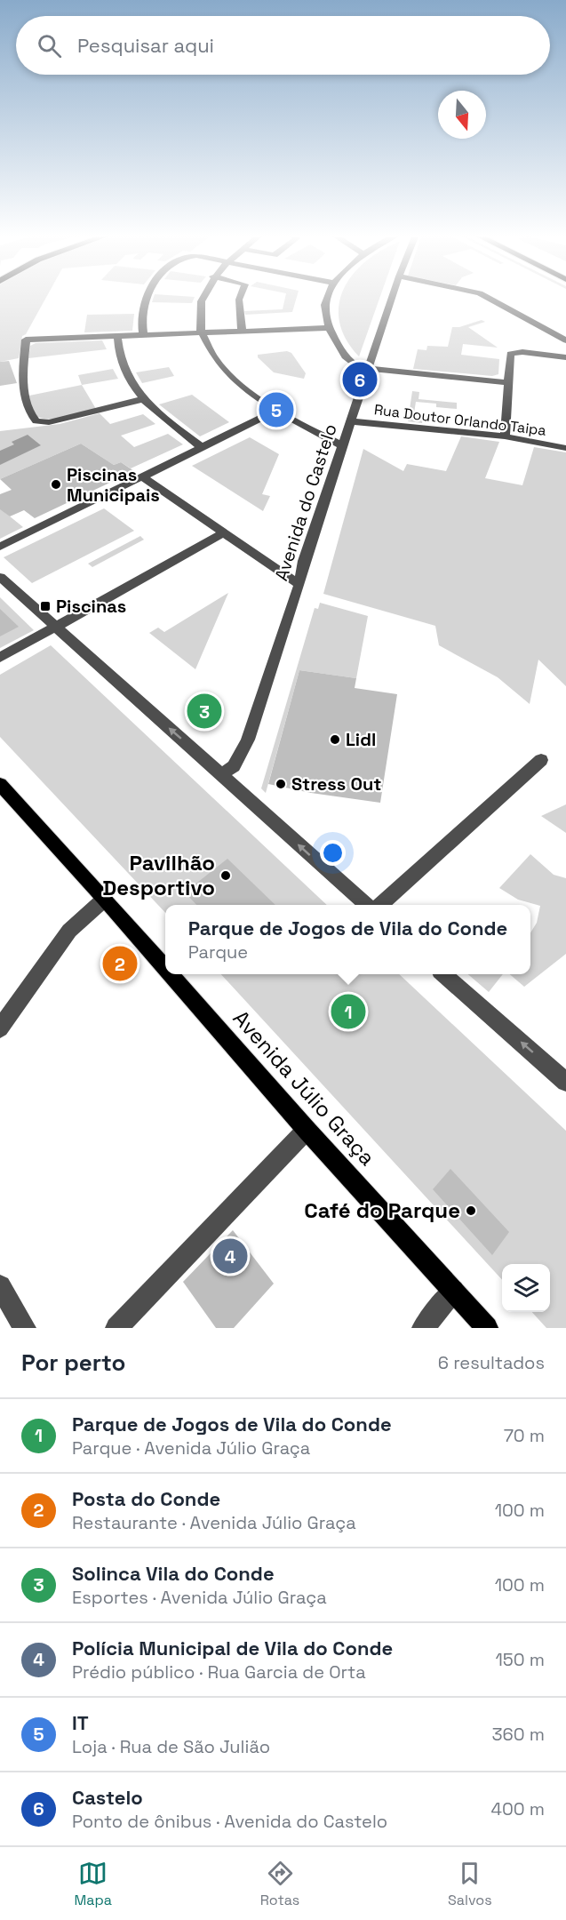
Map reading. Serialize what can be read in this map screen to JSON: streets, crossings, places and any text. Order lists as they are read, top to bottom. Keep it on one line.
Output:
{"streets":{"main road":["Avenida Júlio Graça"],"street":["Rua Doutor Orlando Taipa","Avenida do Castelo"]},"crossings":[["Rua Doutor Orlando Taipa","Avenida do Castelo"]],"places":{"other":["Piscinas Municipais","Lidl","Stress Out","Pavilhão Desportivo","Café do Parque"],"transit":["Piscinas"]},"north":"bottom","page":{"search":"Pesquisar aqui","pins":["6","5","3","2","1","4"],"popup":["Parque de Jogos de Vila do Conde","Parque"],"heading":["Por perto","6 resultados"],"list":[{"mark":"1","name":"Parque de Jogos de Vila do Conde","note":"Parque · Avenida Júlio Graça","value":"70 m"},{"mark":"2","name":"Posta do Conde","note":"Restaurante · Avenida Júlio Graça","value":"100 m"},{"mark":"3","name":"Solinca Vila do Conde","note":"Esportes · Avenida Júlio Graça","value":"100 m"},{"mark":"4","name":"Polícia Municipal de Vila do Conde","note":"Prédio público · Rua Garcia de Orta","value":"150 m"},{"mark":"5","name":"IT","note":"Loja · Rua de São Julião","value":"360 m"},{"mark":"6","name":"Castelo","note":"Ponto de ônibus · Avenida do Castelo","value":"400 m"}],"nav":["Mapa","Rotas","Salvos"]}}
